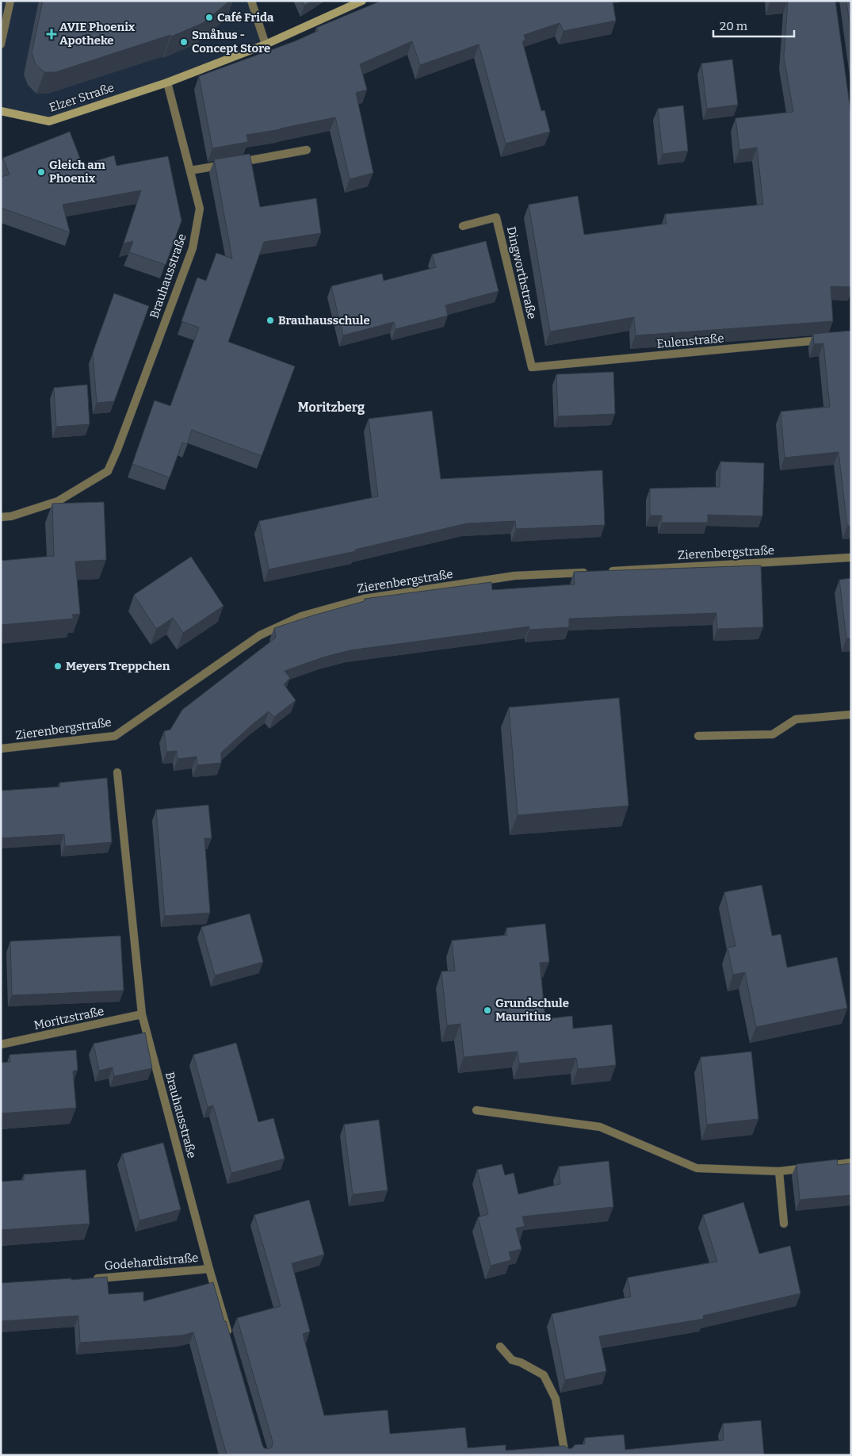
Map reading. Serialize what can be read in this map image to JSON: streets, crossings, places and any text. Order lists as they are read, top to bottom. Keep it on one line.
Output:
{"streets":{"street":["Elzer Straße","Dingworthstraße","Brauhausstraße","Eulenstraße","Zierenbergstraße","Moritzstraße","Godehardistraße"]},"crossings":[["Elzer Straße","Brauhausstraße"],["Dingworthstraße","Eulenstraße"],["Brauhausstraße","Moritzstraße"],["Brauhausstraße","Godehardistraße"]],"districts":["Moritzberg"],"places":{"other":["Café Frida","Småhus - Concept Store","Gleich am Phoenix","Brauhausschule","Meyers Treppchen","Grundschule Mauritius"],"health":["AVIE Phoenix Apotheke"]},"scale_bar":"20 m"}
